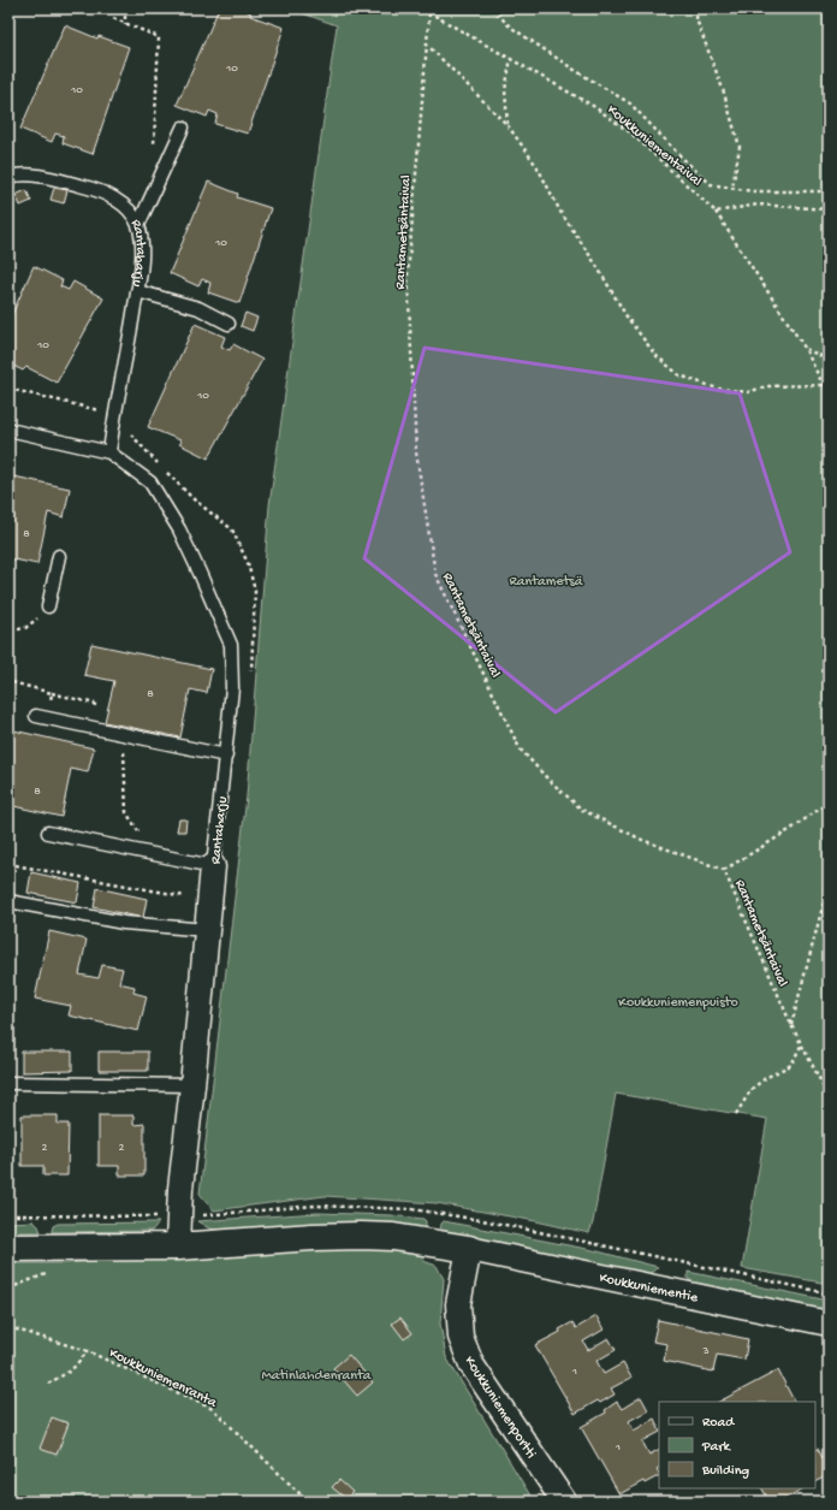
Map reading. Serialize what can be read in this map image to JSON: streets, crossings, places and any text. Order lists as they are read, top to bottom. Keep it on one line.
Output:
{"streets":{"street":["Rantaharju","Koukkuniementie","Koukkuniemenportti"],"path":["Koukkuniementaival","Rantametsäntaival","Koukkuniemenranta"]},"crossings":[["Koukkuniementaival","Rantametsäntaival"],["Koukkuniementie","Koukkuniemenportti"]],"parks":["Rantametsä","Koukkuniemenpuisto","Matinlahdenranta"],"house_numbers":["10","10","10","10","10","8","8","8","2","2","3","1","1"],"legend":["Road","Park","Building"]}
